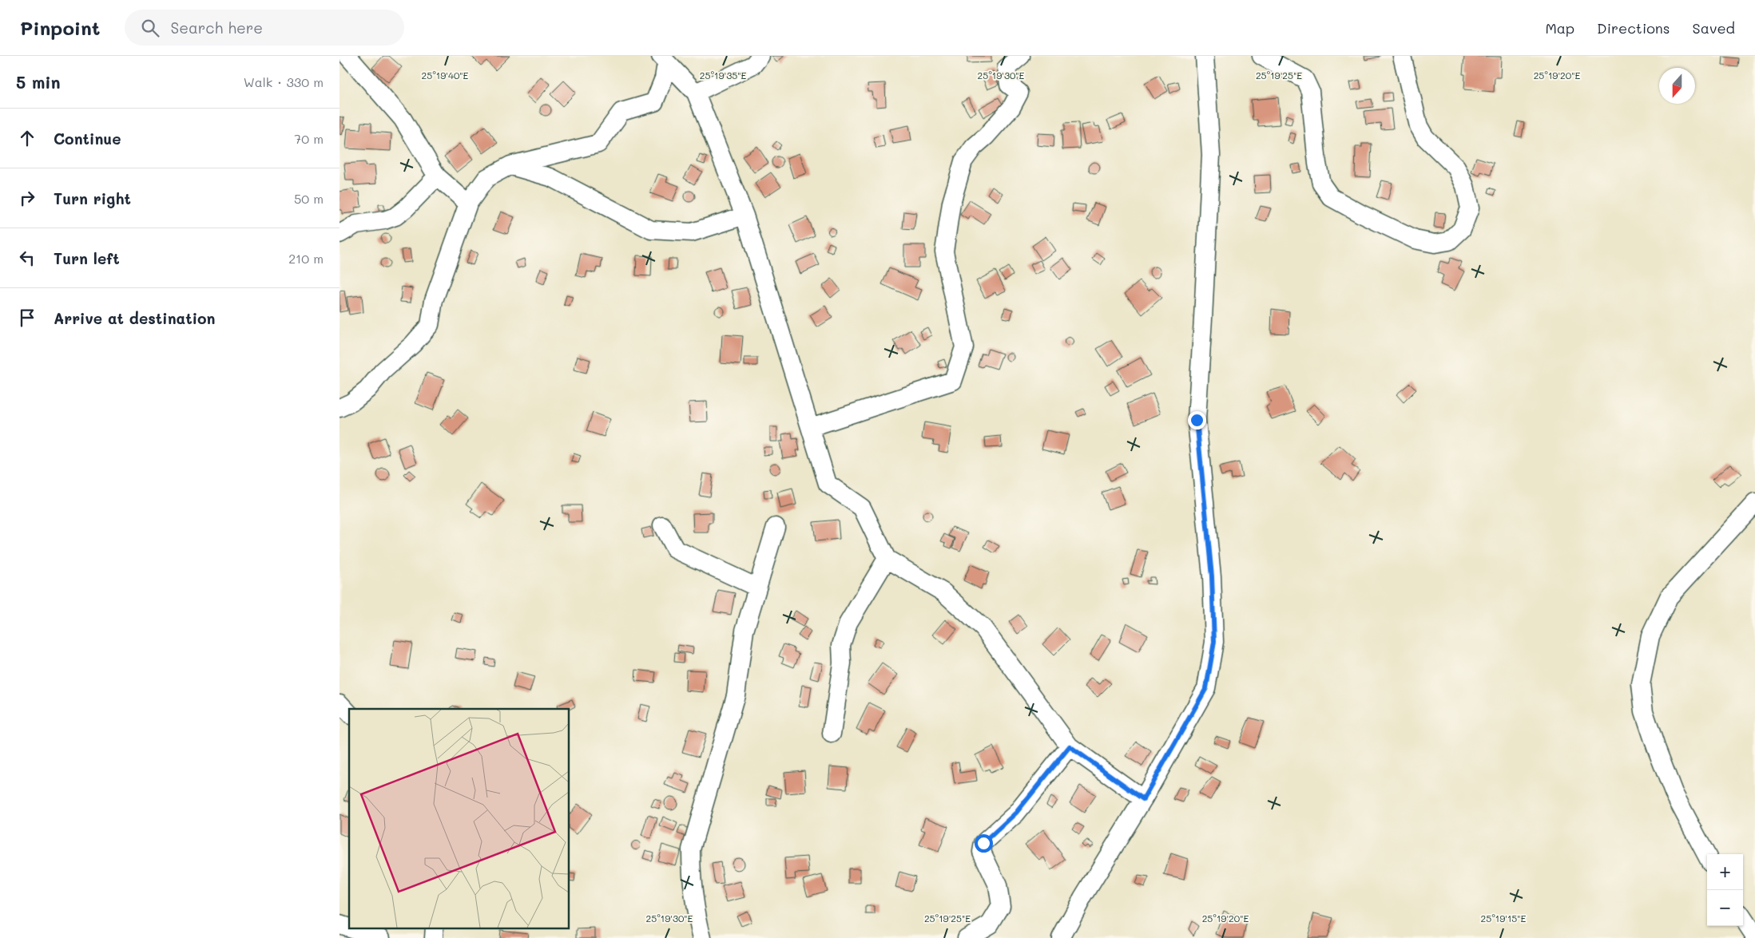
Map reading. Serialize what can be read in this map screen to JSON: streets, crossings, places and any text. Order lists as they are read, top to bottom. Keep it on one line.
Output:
{"north":"bottom","page":{"header":"Pinpoint","search":"Search here","nav":["Map","Directions","Saved"],"heading":["5 min","Walk · 330 m"],"list":[["Continue","70 m"],["Turn right","50 m"],["Turn left","210 m"],"Arrive at destination"],"map_buttons":["+","−"]},"coordinates":["25°19'40\"E","25°19'35\"E","25°19'30\"E","25°19'25\"E","25°19'20\"E","25°19'15\"E"]}
